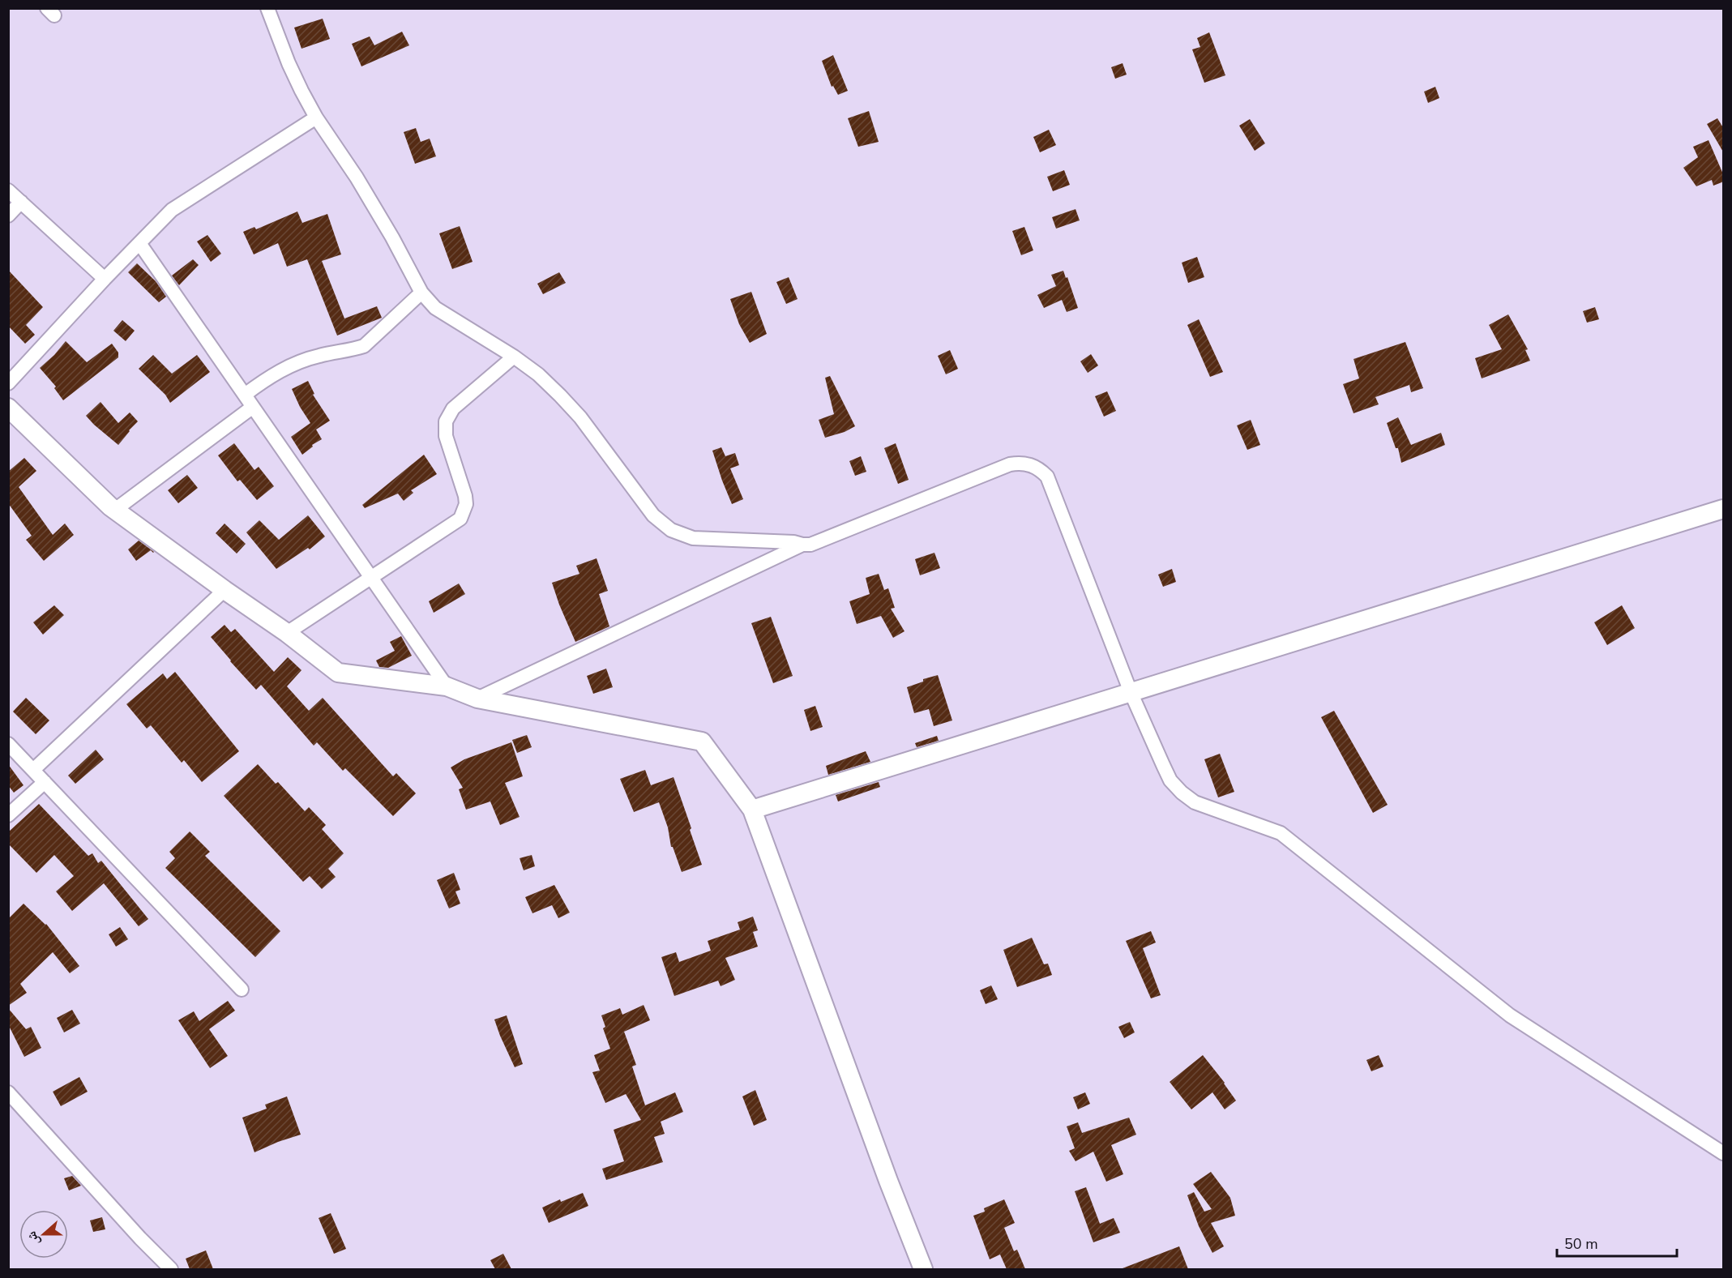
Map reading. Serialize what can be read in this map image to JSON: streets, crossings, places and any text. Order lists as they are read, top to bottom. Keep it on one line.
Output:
{"scale_bar":"50 m","north":"left"}
